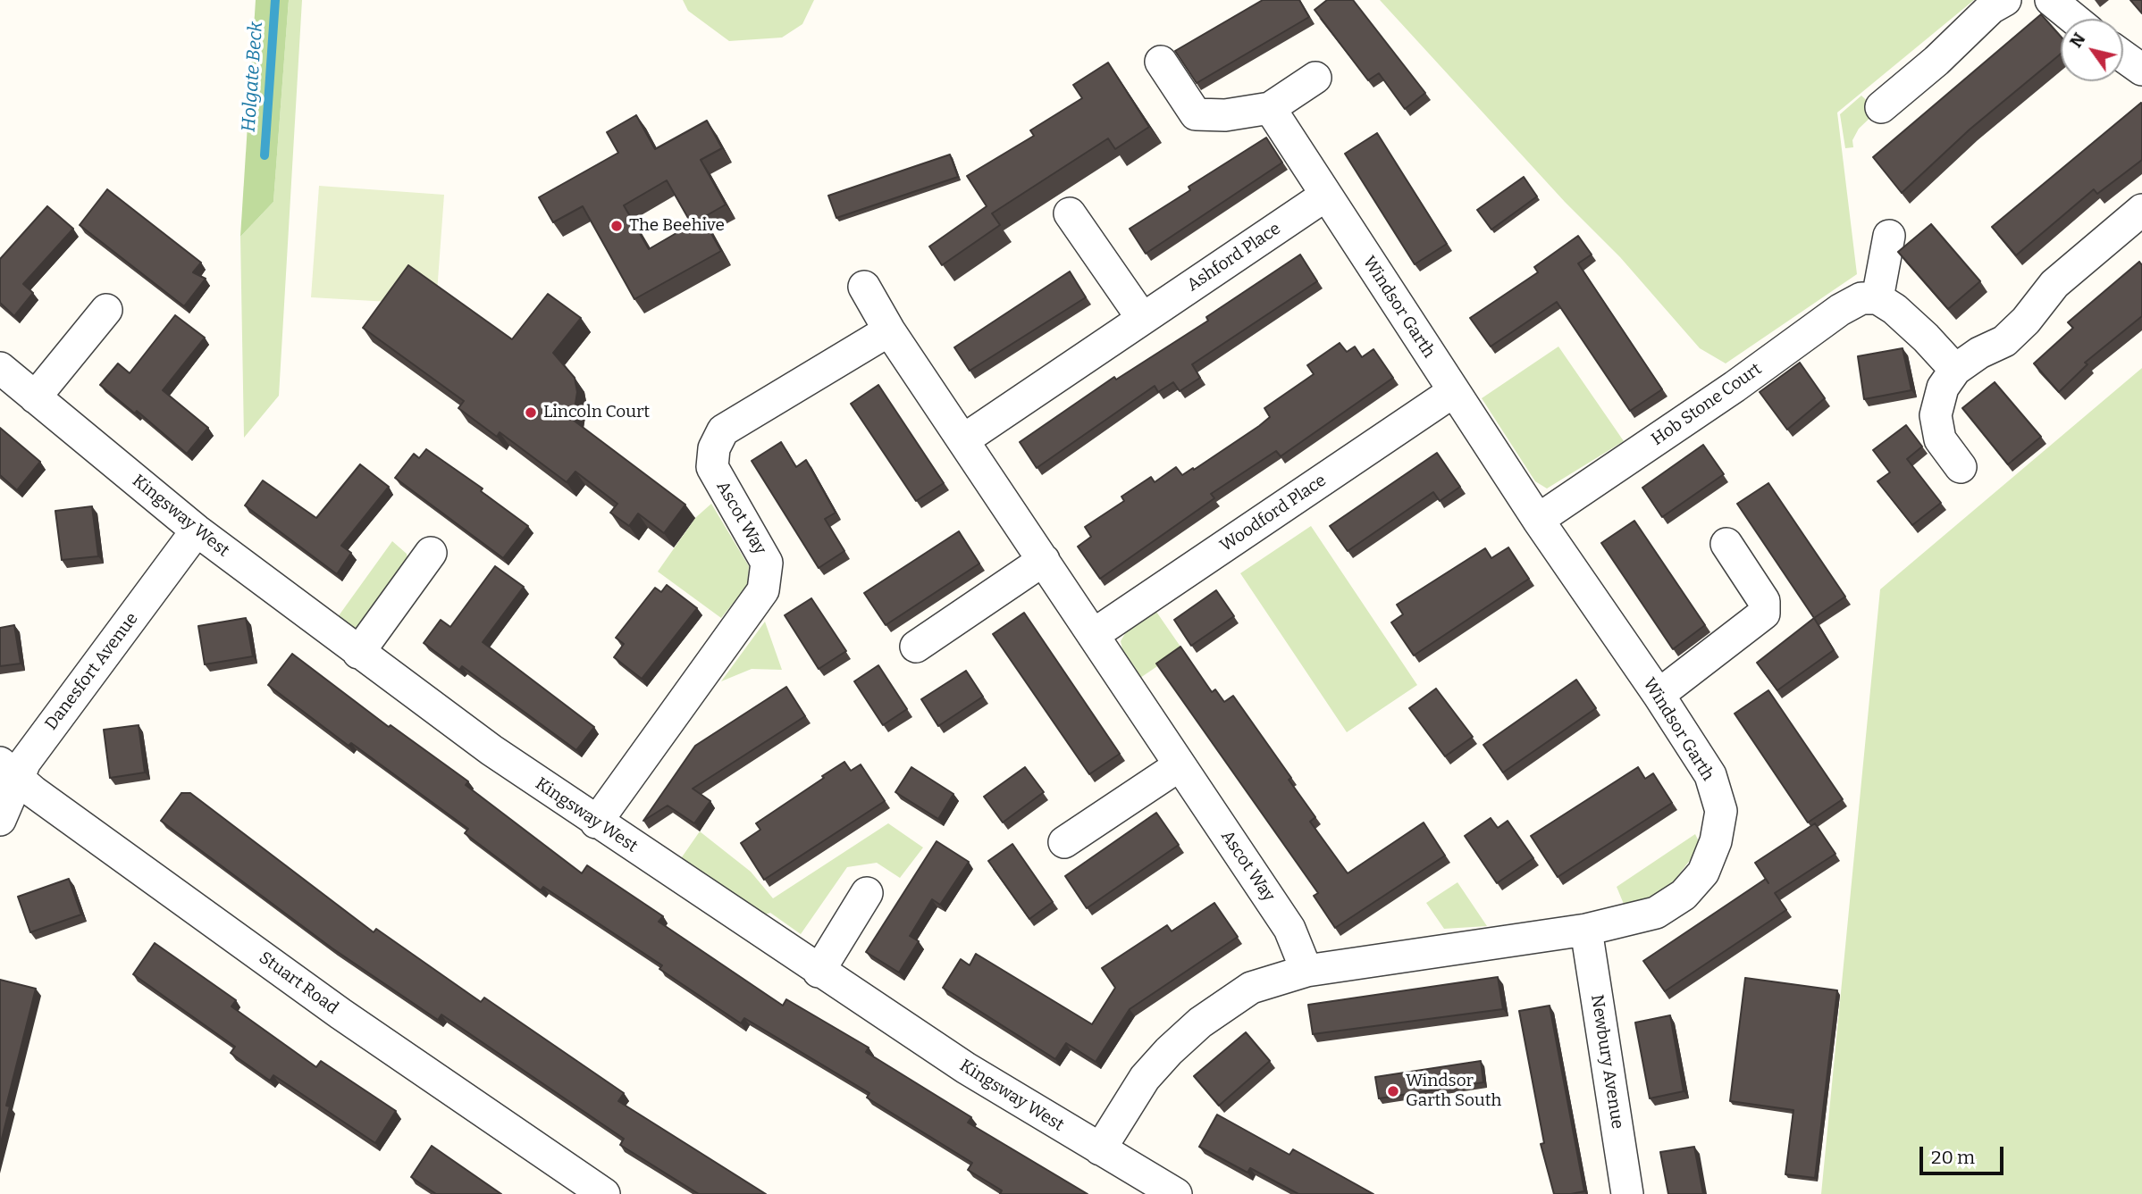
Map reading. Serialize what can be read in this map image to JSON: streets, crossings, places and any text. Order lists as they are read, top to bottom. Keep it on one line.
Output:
{"streets":{"street":["Ashford Place","Windsor Garth","Hob Stone Court","Woodford Place","Kingsway West","Ascot Way","Danesfort Avenue","Stuart Road","Newbury Avenue"]},"crossings":[["Ashford Place","Windsor Garth"],["Ashford Place","Ascot Way"],["Windsor Garth","Hob Stone Court"],["Windsor Garth","Woodford Place"],["Windsor Garth","Kingsway West"],["Windsor Garth","Ascot Way"],["Windsor Garth","Newbury Avenue"],["Woodford Place","Ascot Way"],["Kingsway West","Ascot Way"],["Kingsway West","Danesfort Avenue"],["Danesfort Avenue","Stuart Road"]],"water":["Holgate Beck"],"places":["The Beehive","Lincoln Court","Windsor Garth South"],"scale_bar":"20 m","north":"top left"}
